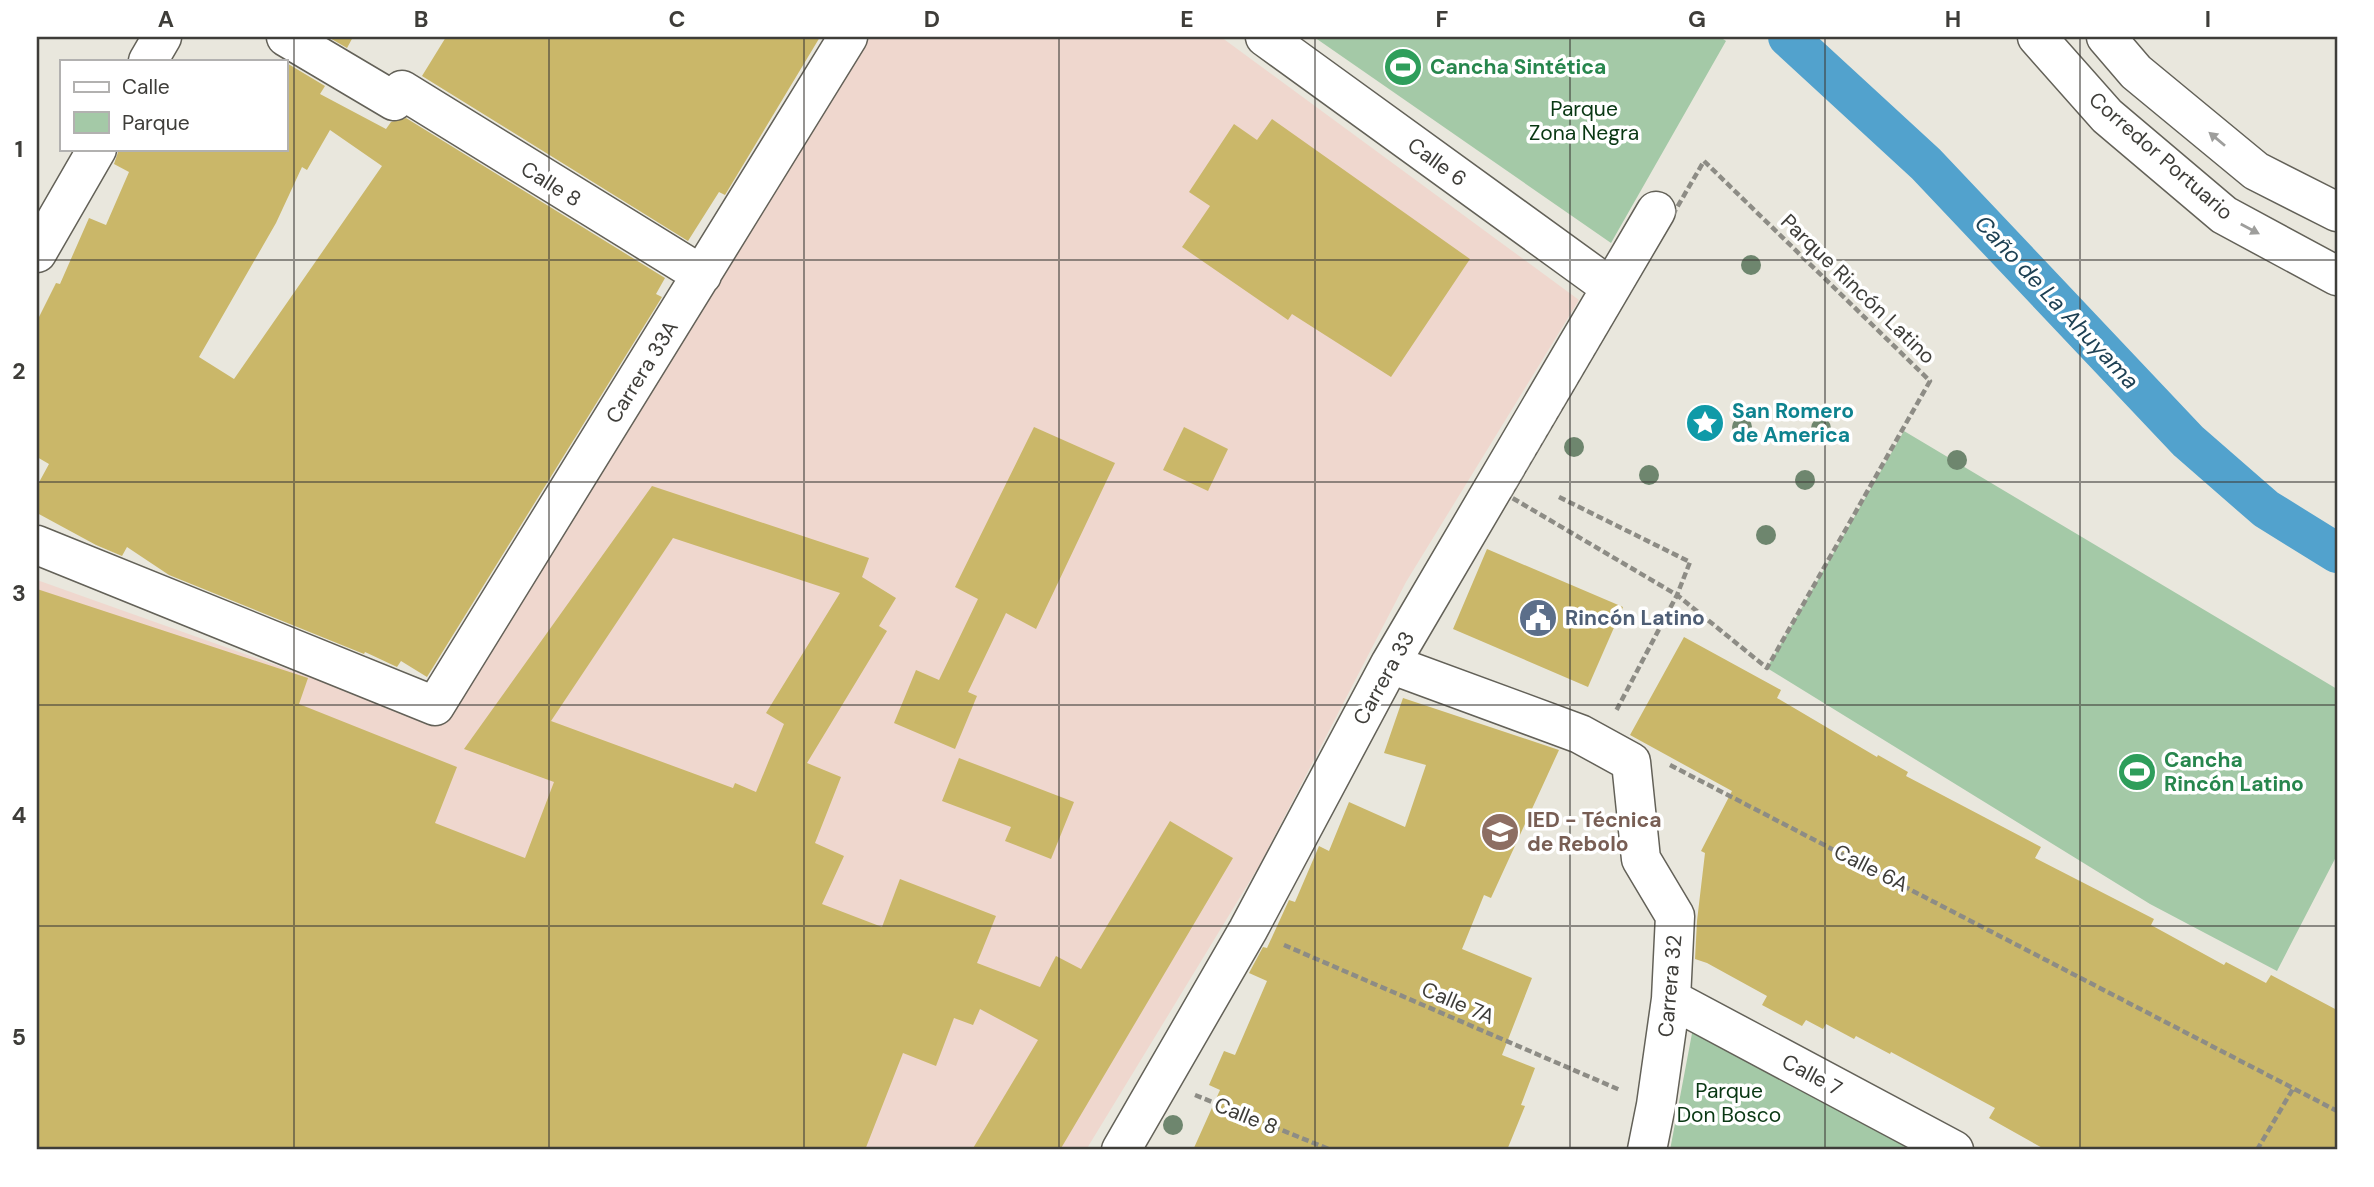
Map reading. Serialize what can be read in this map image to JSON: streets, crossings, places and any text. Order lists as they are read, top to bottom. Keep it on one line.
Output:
{"streets":{"street":["Corredor Portuario","Calle 6","Calle 8","Carrera 33A","Carrera 33","Carrera 32","Calle 7"],"path":["Parque Rincón Latino","Calle 6A","Calle 7A"]},"crossings":[["Calle 6","Carrera 33"],["Calle 8","Carrera 33A"],["Calle 8","Carrera 33"],["Carrera 33","Calle 7A"],["Carrera 32","Calle 7A"],["Carrera 32","Calle 7"]],"water":["Caño de La Ahuyama"],"parks":["Parque Zona Negra","Parque Don Bosco"],"places":{"sports":["Cancha Sintética","Cancha Rincón Latino"],"place":["San Romero de America"],"public building":["Rincón Latino"],"school or university":["IED - Técnica de Rebolo"]},"legend":["Calle","Parque"],"grid":{"columns":["A","B","C","D","E","F","G","H","I"],"rows":["1","2","3","4","5"]}}
